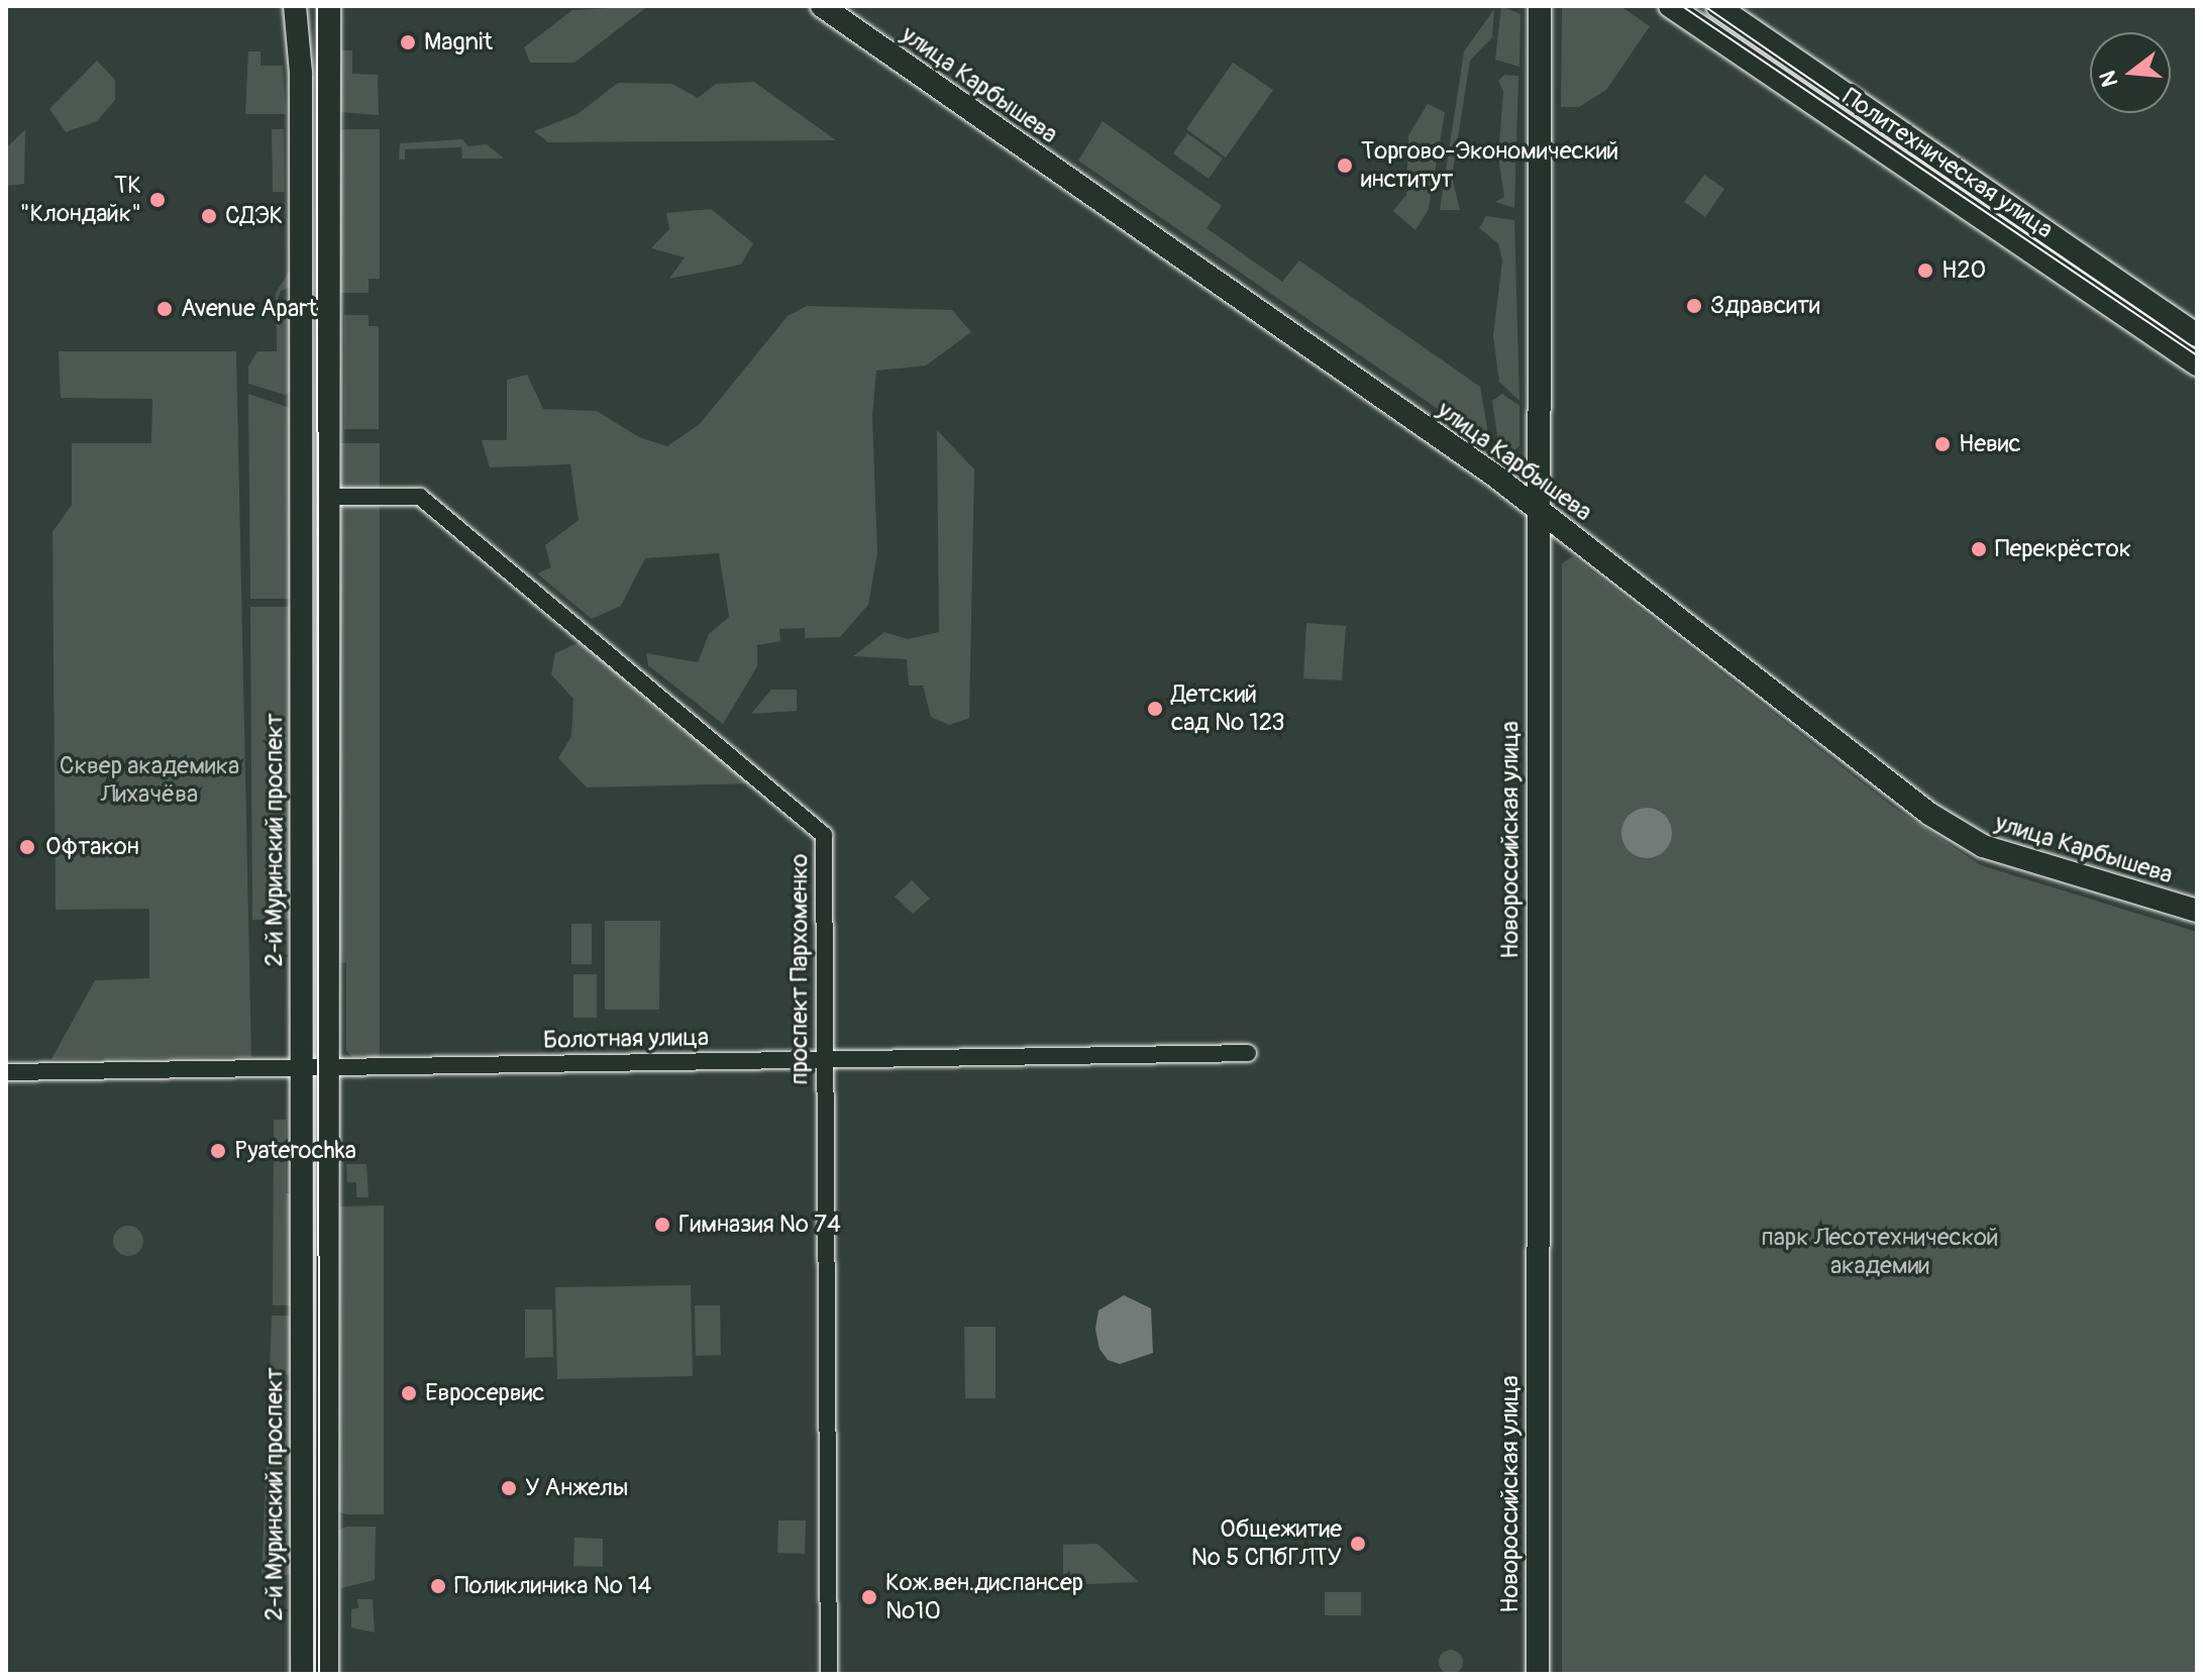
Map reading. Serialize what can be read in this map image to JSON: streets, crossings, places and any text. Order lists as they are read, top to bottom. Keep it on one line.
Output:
{"streets":{"main road":["улица Карбышева","Политехническая улица","2-й Муринский проспект","Новороссийская улица"],"street":["проспект Пархоменко","Болотная улица"]},"crossings":[["улица Карбышева","Новороссийская улица"],["2-й Муринский проспект","Болотная улица"],["проспект Пархоменко","Болотная улица"]],"parks":["Сквер академика Лихачёва","парк Лесотехнической академии"],"places":["Magnit","Торгово-Экономический институт","ТК \"Клондайк\"","СДЭК","H2O","Здравсити","Avenue Apart","Невис","Перекрёсток","Детский сад № 123","Офтакон","Pyaterochka","Гимназия № 74","Евросервис","У Анжелы","Общежитие № 5 СПбГЛТУ","Поликлиника № 14","Кож.вен.диспансер №10"],"north":"left"}
